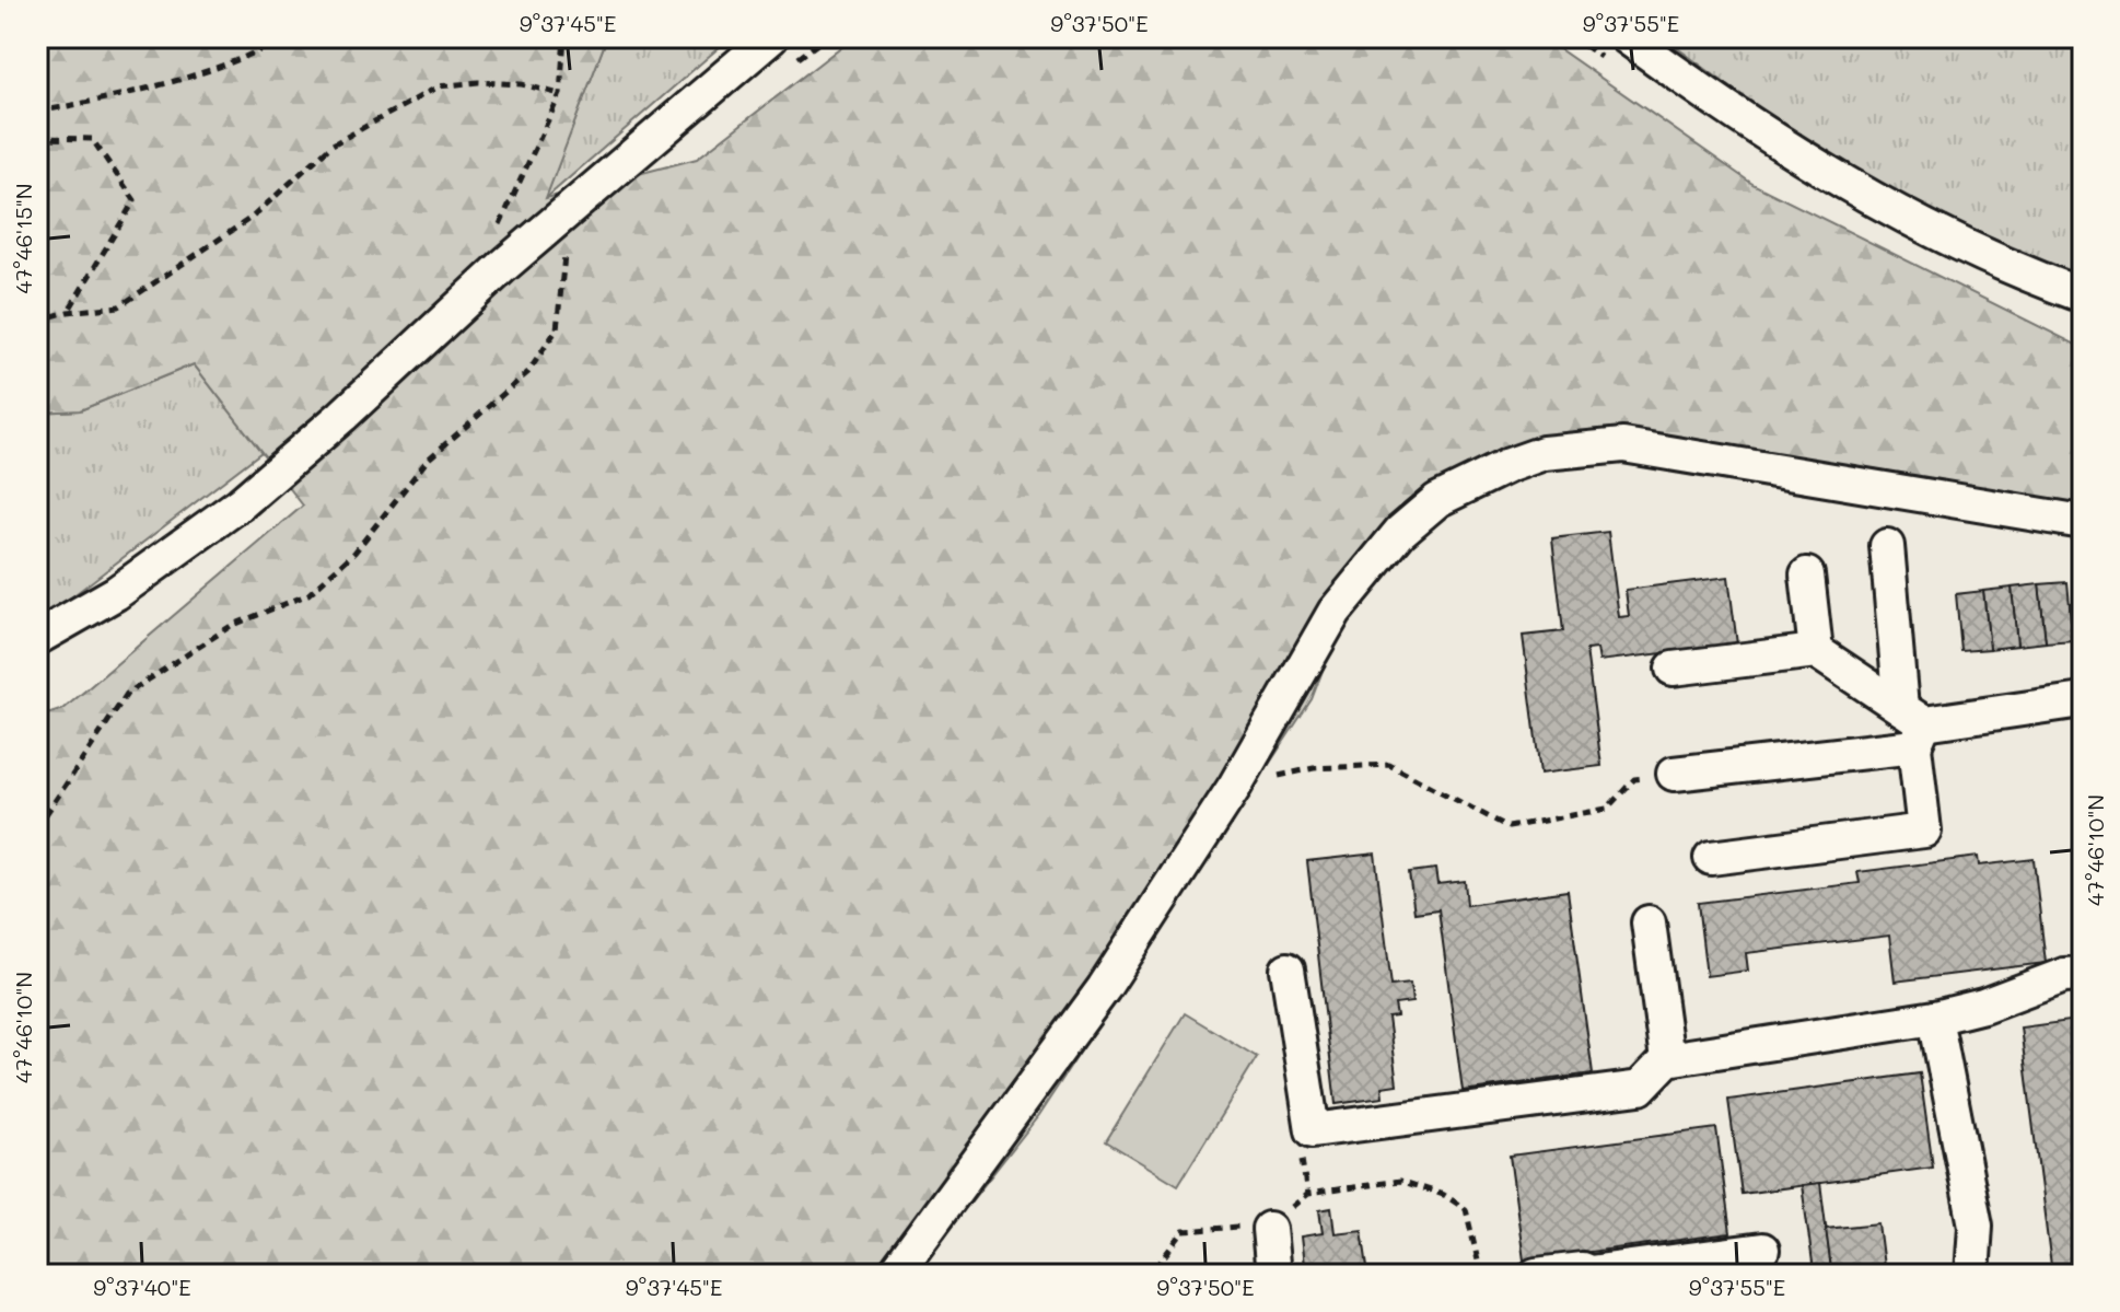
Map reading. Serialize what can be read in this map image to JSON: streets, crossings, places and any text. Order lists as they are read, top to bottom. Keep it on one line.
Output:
{"coordinates":["9°37'45\"E","9°37'50\"E","9°37'55\"E","47°46'15\"N","47°46'10\"N","9°37'40\"E"]}
